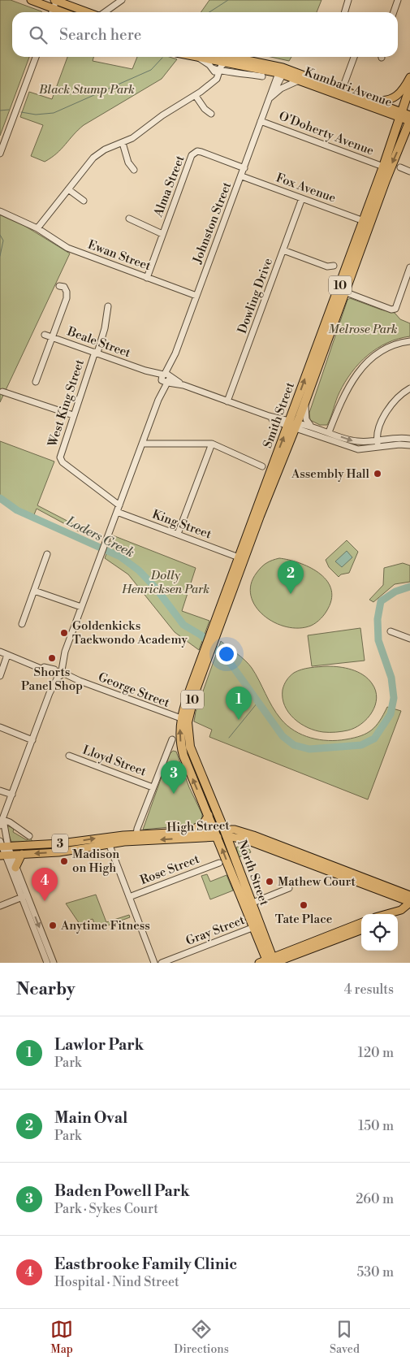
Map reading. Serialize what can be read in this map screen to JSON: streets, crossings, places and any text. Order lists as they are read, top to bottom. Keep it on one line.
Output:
{"streets":{"highway":["10","Smith Street","High Street","3","North Street"],"main road":["Kumbari Avenue"],"street":["O'Doherty Avenue","Alma Street","Fox Avenue","Johnston Street","Ewan Street","Dowling Drive","Beale Street","West King Street","King Street","George Street","Lloyd Street","Rose Street","Gray Street"]},"crossings":[["Kumbari Avenue","Johnston Street"],["Kumbari Avenue","Smith Street"],["O'Doherty Avenue","Johnston Street"],["O'Doherty Avenue","Smith Street"],["Alma Street","Johnston Street"],["Alma Street","Ewan Street"],["Fox Avenue","Johnston Street"],["Fox Avenue","Dowling Drive"],["Fox Avenue","Smith Street"],["Johnston Street","Ewan Street"],["Johnston Street","Beale Street"],["Johnston Street","West King Street"],["Johnston Street","King Street"],["Johnston Street","George Street"],["Johnston Street","High Street"],["Dowling Drive","Beale Street"],["Beale Street","West King Street"],["Beale Street","Smith Street"],["West King Street","King Street"],["Smith Street","King Street"],["Smith Street","George Street"],["Smith Street","North Street"],["High Street","North Street"],["North Street","Gray Street"]],"water":["Loders Creek"],"parks":["Black Stump Park","Melrose Park","Dolly Henricksen Park"],"places":["Assembly Hall","Goldenkicks Taekwondo Academy","Shorts Panel Shop","Madison on High","Mathew Court","Tate Place","Anytime Fitness"],"page":{"search":"Search here","pins":["2","1","3","4"],"heading":["Nearby","4 results"],"list":[{"mark":"1","name":"Lawlor Park","note":"Park","value":"120 m"},{"mark":"2","name":"Main Oval","note":"Park","value":"150 m"},{"mark":"3","name":"Baden Powell Park","note":"Park · Sykes Court","value":"260 m"},{"mark":"4","name":"Eastbrooke Family Clinic","note":"Hospital · Nind Street","value":"530 m"}],"nav":["Map","Directions","Saved"]}}
